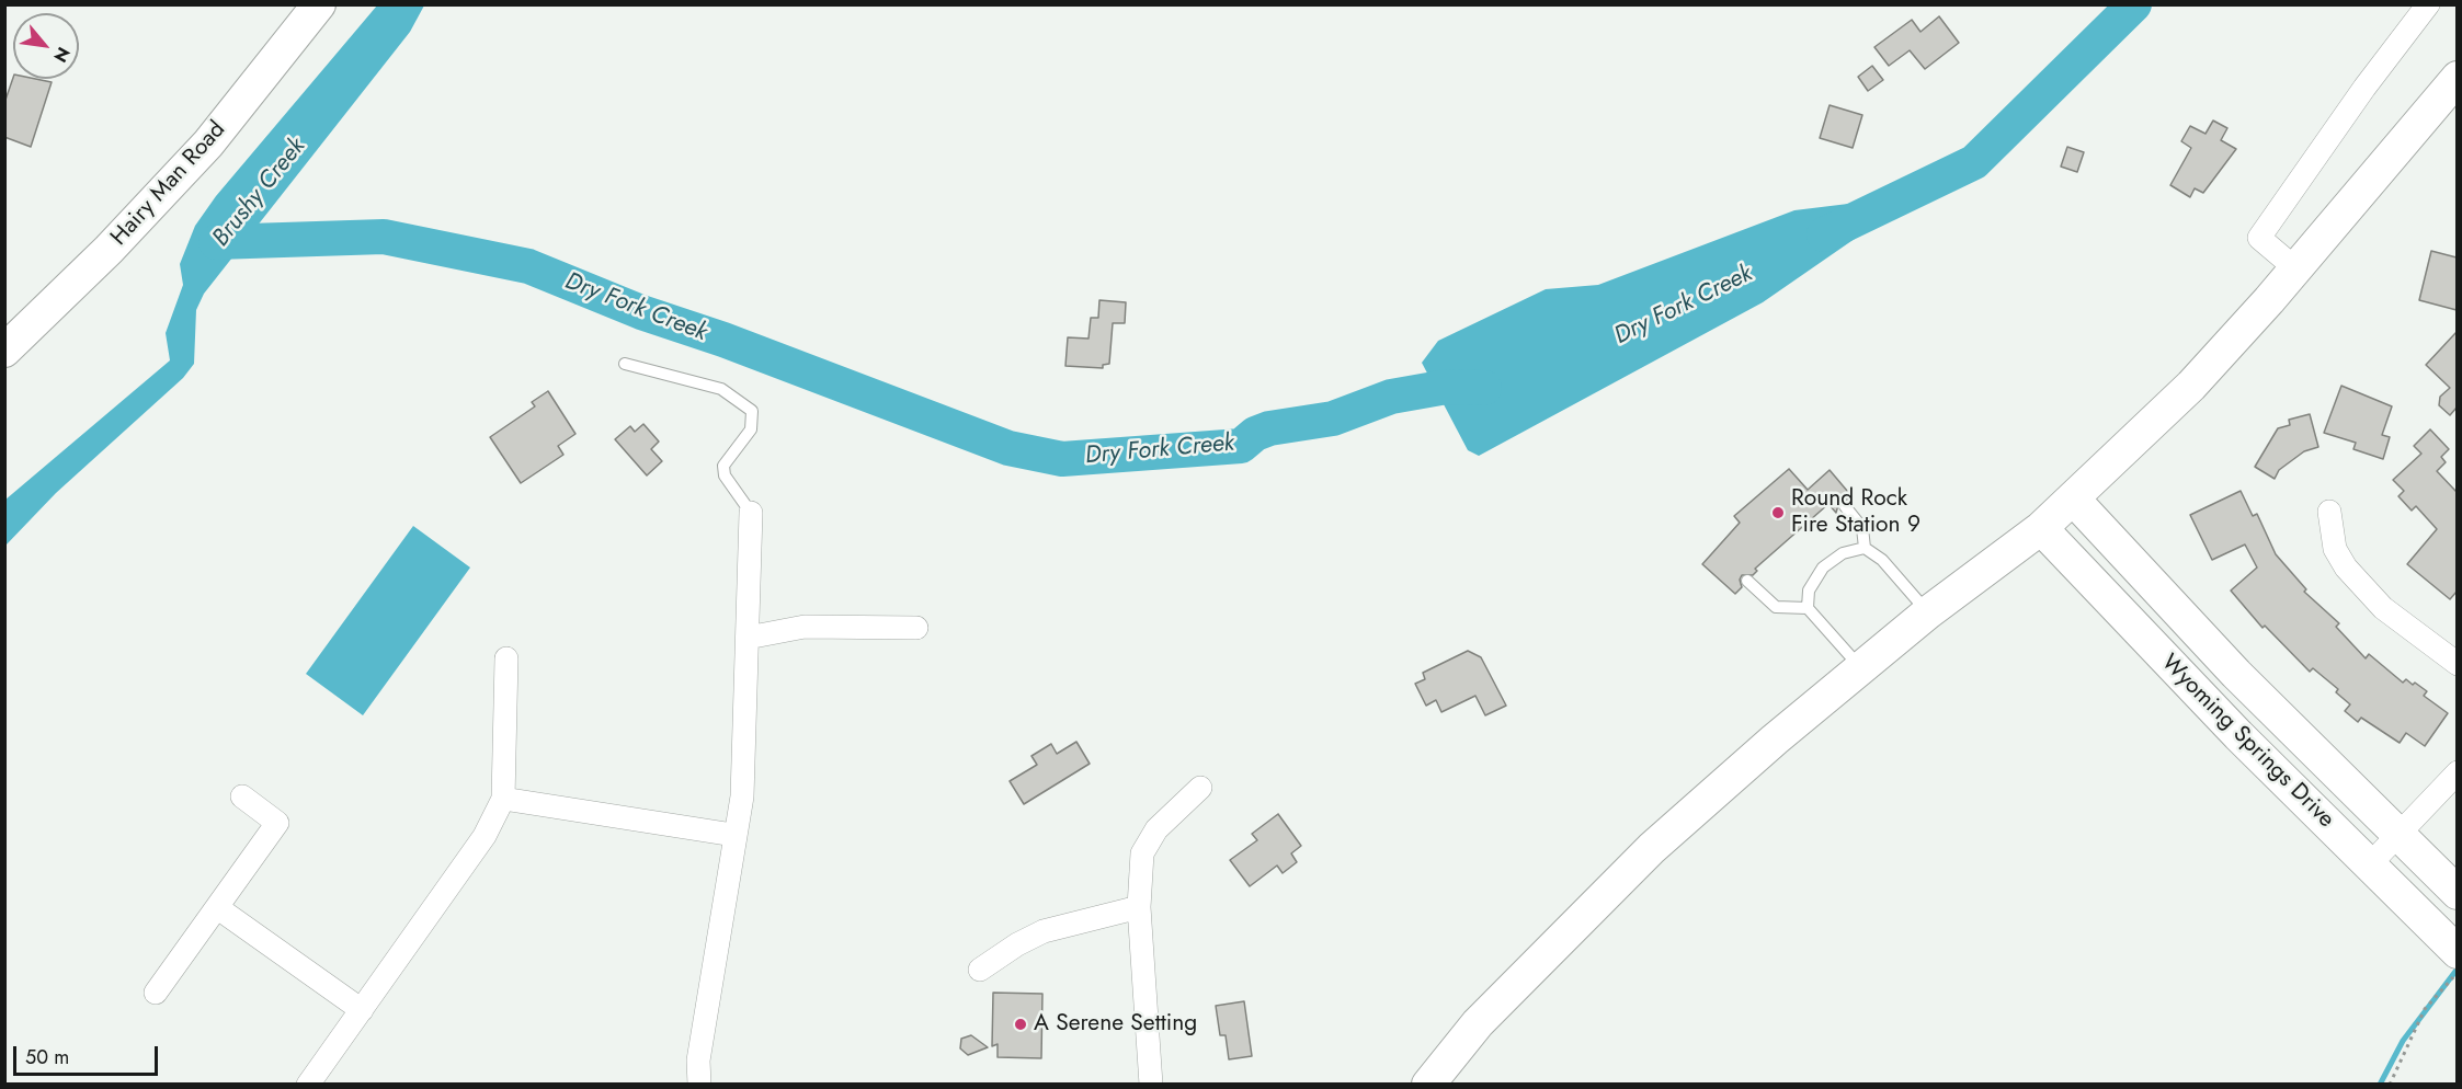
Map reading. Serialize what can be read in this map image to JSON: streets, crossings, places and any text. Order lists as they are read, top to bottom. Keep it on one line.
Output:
{"streets":{"street":["Hairy Man Road","Wyoming Springs Drive"]},"water":["Brushy Creek","Dry Fork Creek"],"places":["Round Rock Fire Station 9","A Serene Setting"],"scale_bar":"50 m","north":"bottom right"}
